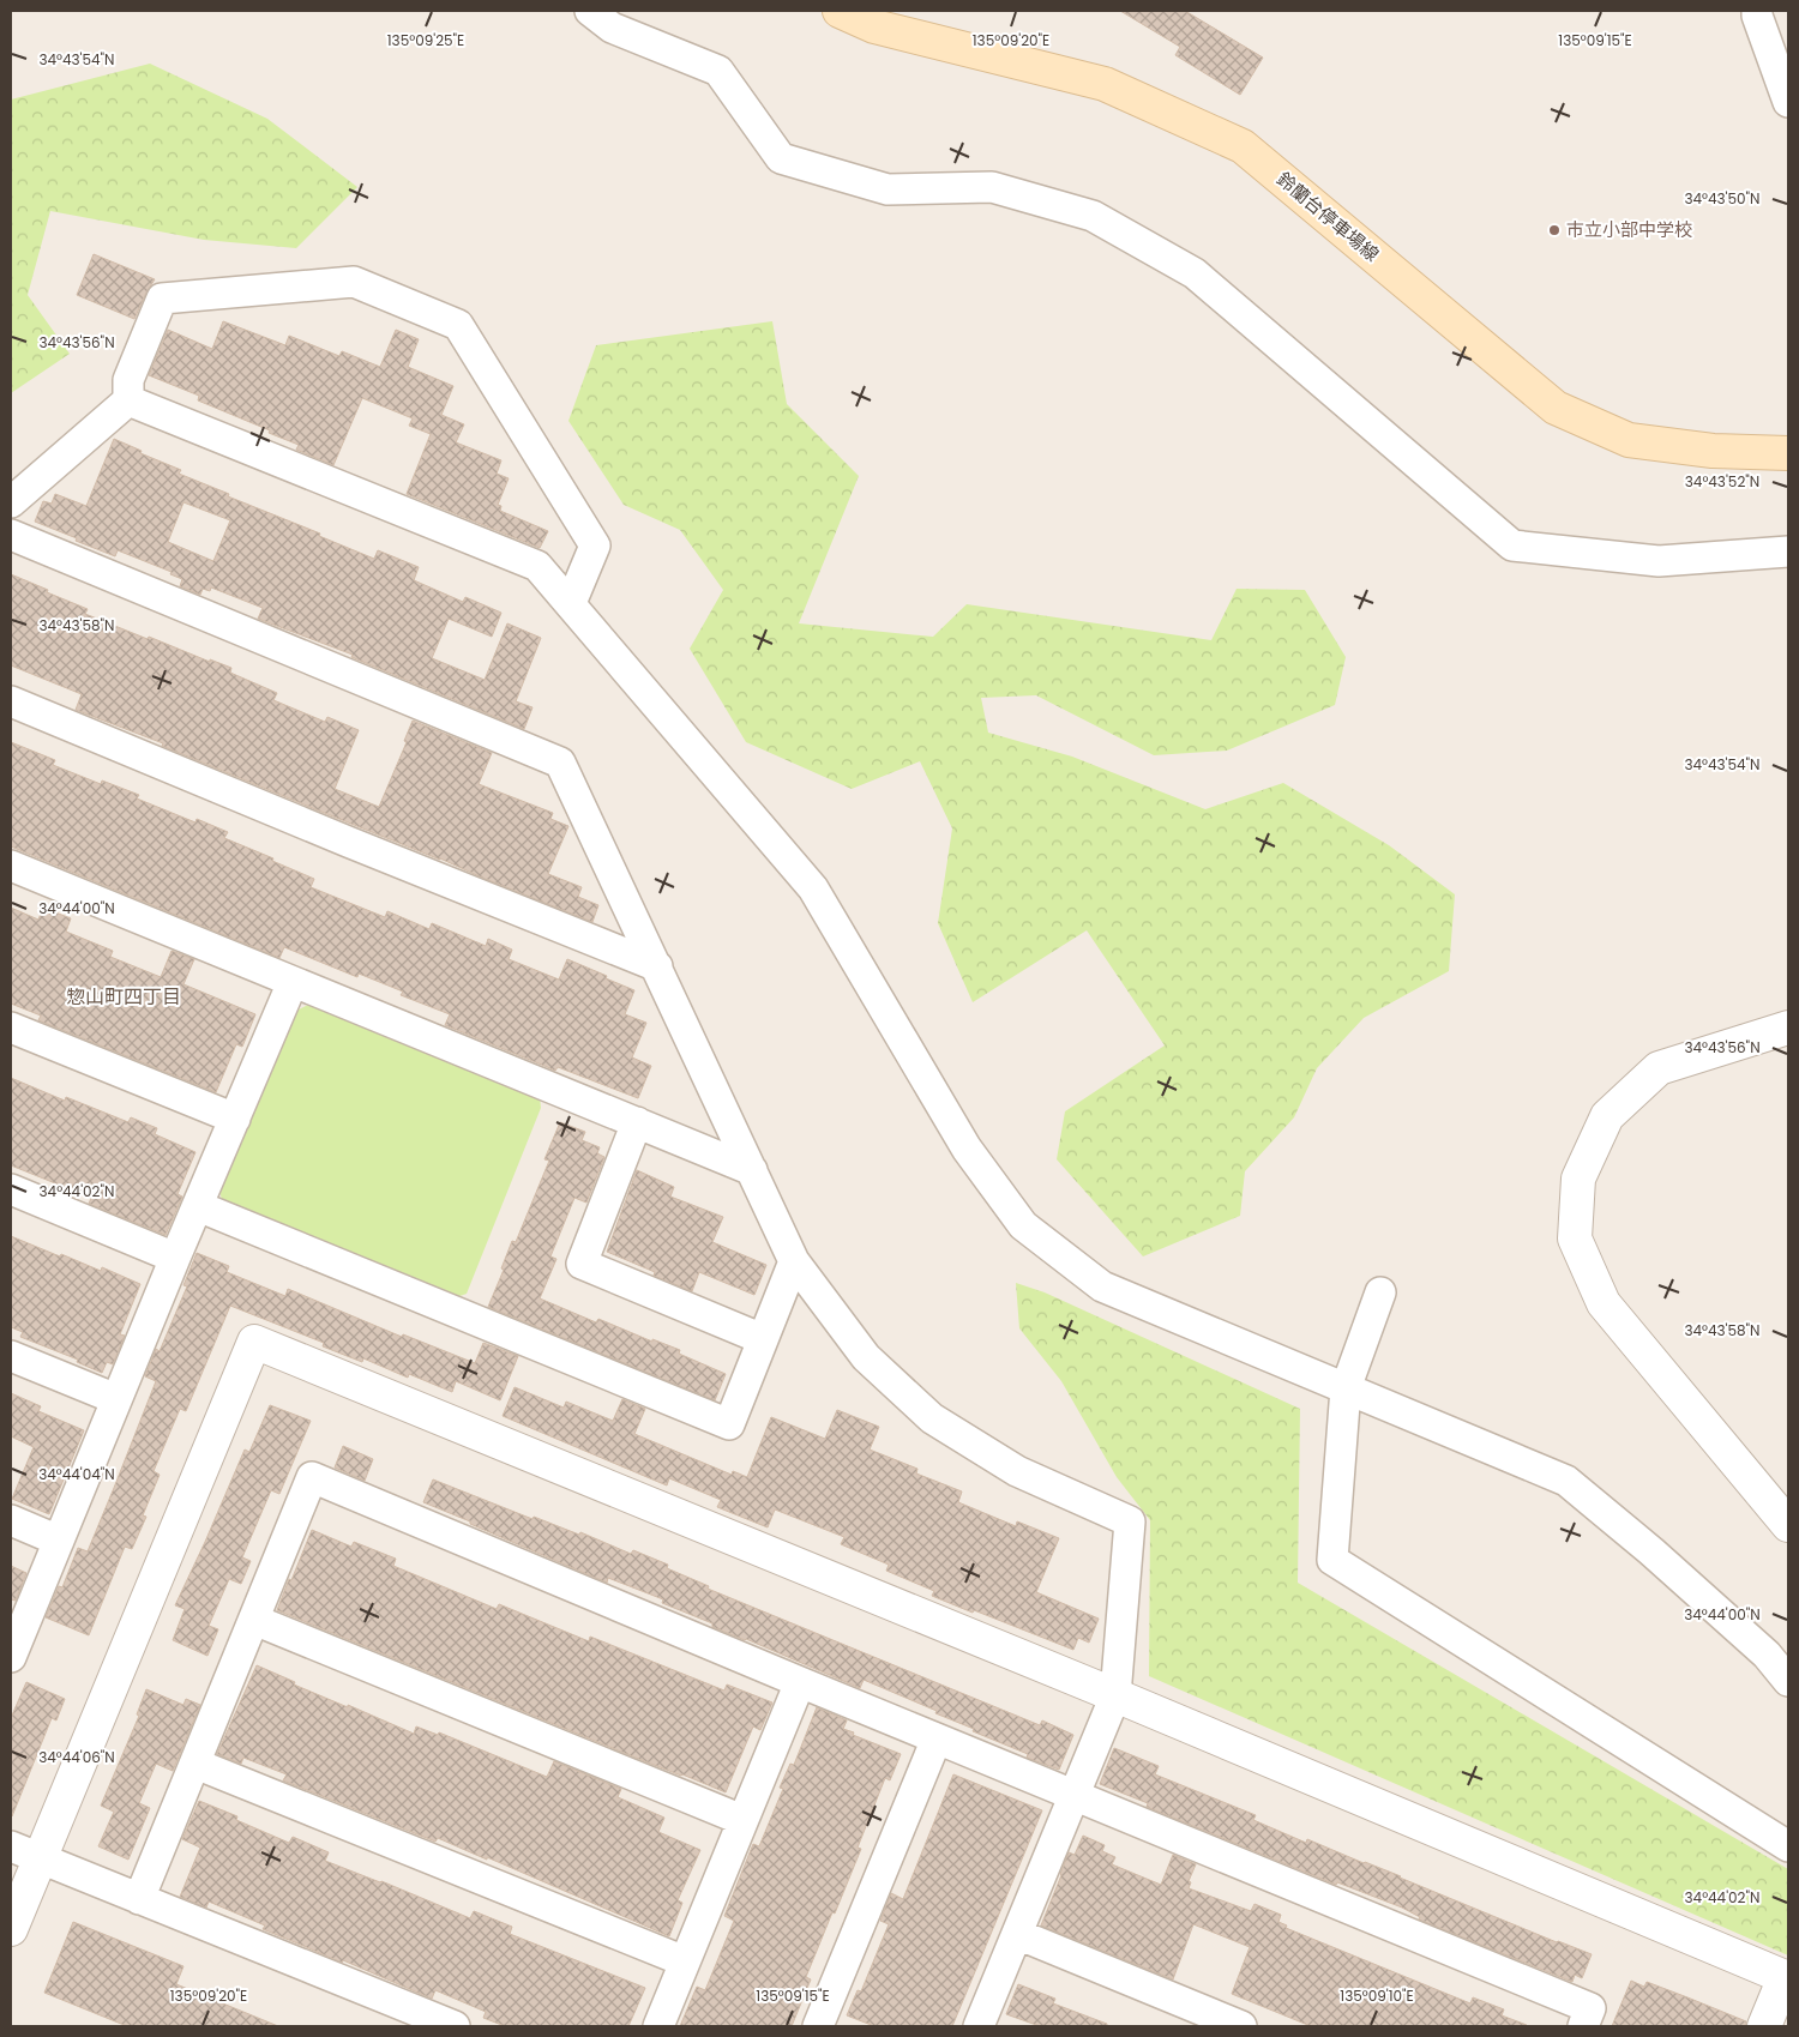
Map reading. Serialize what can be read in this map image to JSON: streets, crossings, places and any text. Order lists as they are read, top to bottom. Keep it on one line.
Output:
{"streets":{"main road":["鈴蘭台停車場線"]},"districts":["惣山町四丁目"],"places":["市立小部中学校"],"coordinates":["135°09'20\"E","135°09'25\"E","135°09'15\"E","34°43'54\"N","34°43'50\"N","34°43'56\"N","34°43'52\"N","34°43'58\"N","34°44'00\"N","34°44'02\"N","34°44'04\"N","34°44'06\"N","135°09'10\"E"]}
